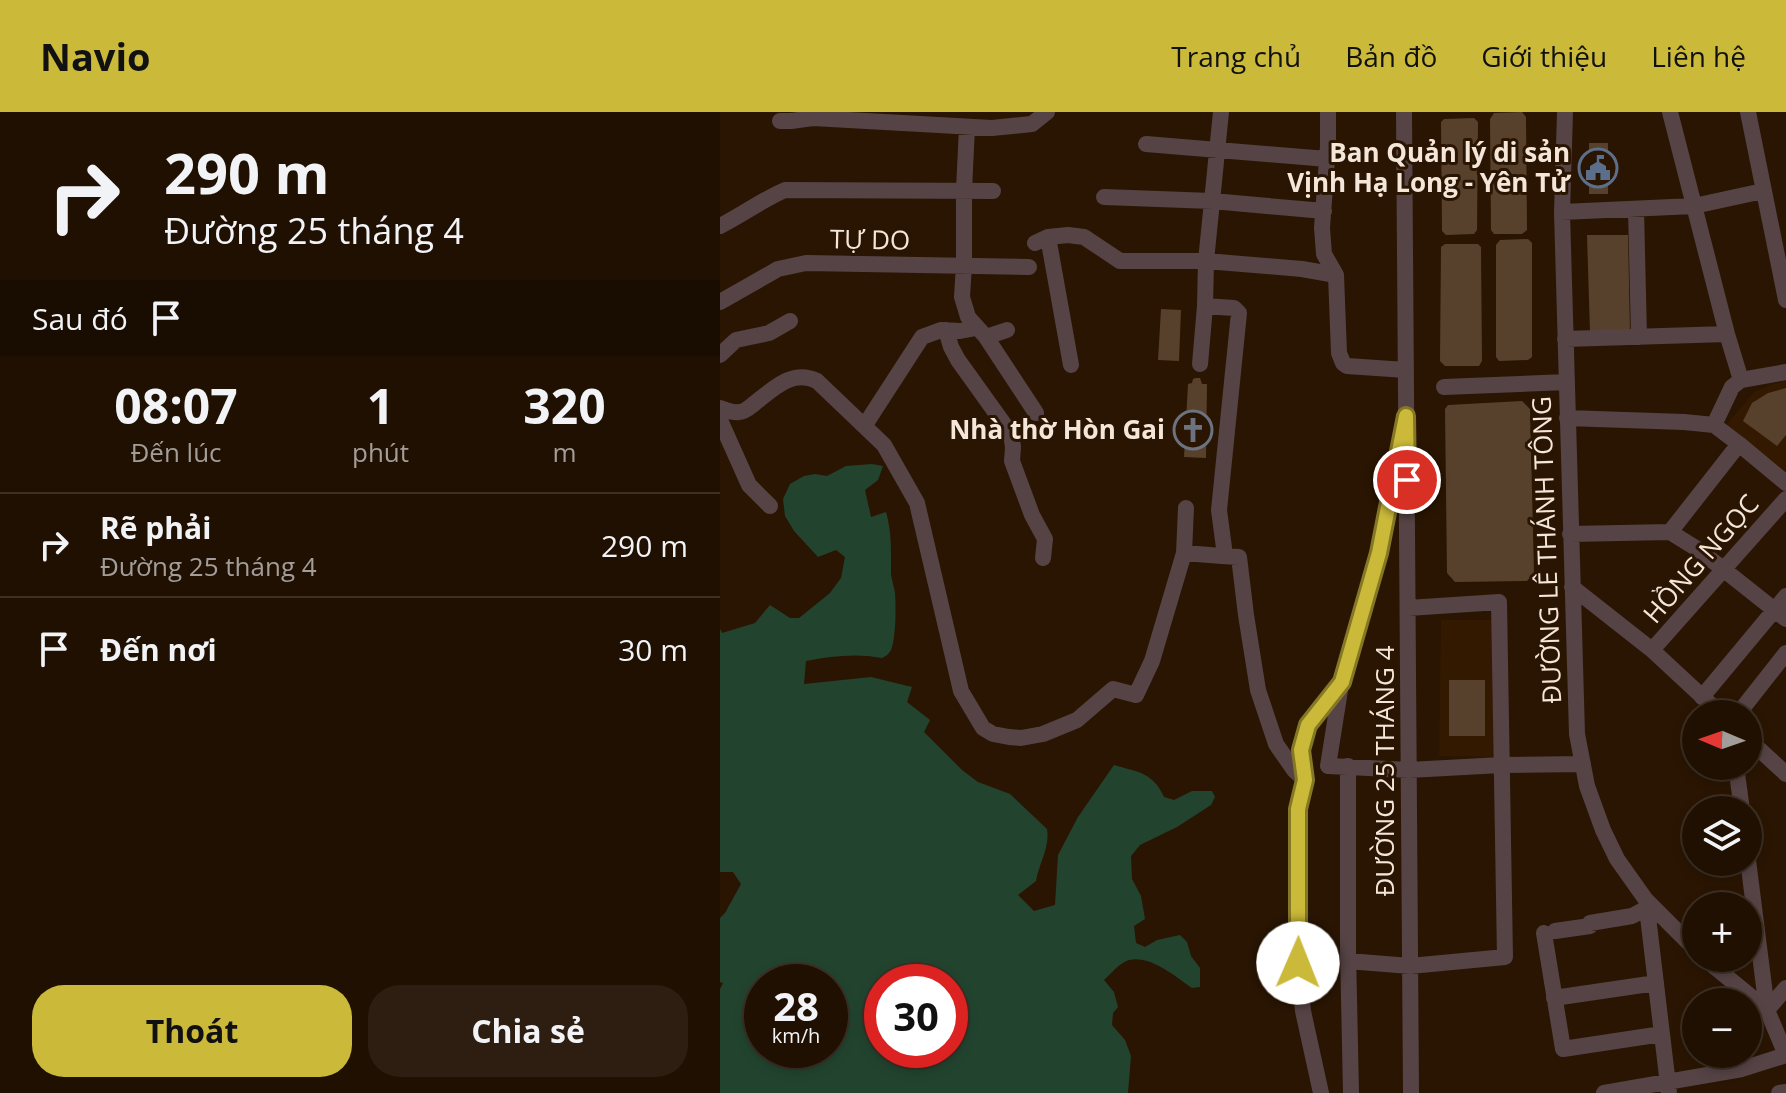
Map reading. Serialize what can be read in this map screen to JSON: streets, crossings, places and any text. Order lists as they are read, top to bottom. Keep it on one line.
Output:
{"streets":{"street":["TỰ DO","ĐƯỜNG LÊ THÁNH TÔNG","HỒNG NGỌC","ĐƯỜNG 25 THÁNG 4"]},"places":{"public building":["Ban Quản lý di sản Vịnh Hạ Long - Yên Tử"],"church":["Nhà thờ Hòn Gai"]},"north":"left","page":{"header":"Navio","nav":["Trang chủ","Bản đồ","Giới thiệu","Liên hệ"],"turn":["290 m","Đường 25 tháng 4"],"then":"Sau đó","eta":["08:07","Đến lúc","1","phút","320","m"],"list":[{"name":"Rẽ phải","note":"Đường 25 tháng 4","value":"290 m"},{"name":"Đến nơi","value":"30 m"}],"map_buttons":["+","−"],"speed":"28 km/h","limit":"30","buttons":["Thoát","Chia sẻ"]}}
